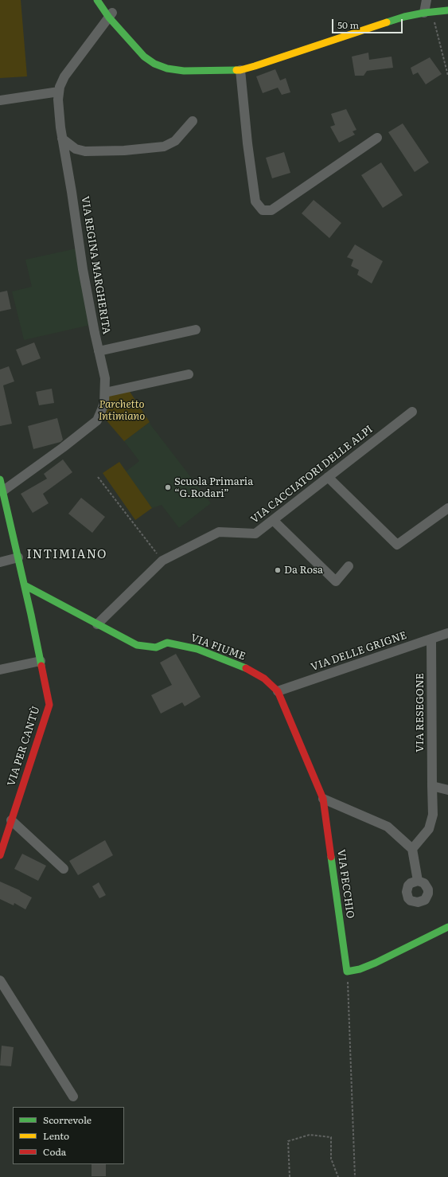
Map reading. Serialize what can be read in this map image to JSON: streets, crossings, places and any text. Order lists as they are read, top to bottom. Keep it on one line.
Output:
{"streets":{"street":["VIA REGINA MARGHERITA","VIA CACCIATORI DELLE ALPI","VIA FIUME","VIA DELLE GRIGNE","VIA RESEGONE","VIA PER CANTÙ","VIA FECCHIO"]},"crossings":[["VIA REGINA MARGHERITA","VIA PER CANTÙ"],["VIA CACCIATORI DELLE ALPI","VIA FIUME"],["VIA FIUME","VIA DELLE GRIGNE"],["VIA FIUME","VIA PER CANTÙ"],["VIA FIUME","VIA FECCHIO"],["VIA DELLE GRIGNE","VIA RESEGONE"]],"districts":["INTIMIANO"],"parks":["Parchetto Intimiano"],"places":["Scuola Primaria “G.Rodari”","Da Rosa"],"legend":["Scorrevole","Lento","Coda"],"scale_bar":"50 m"}
